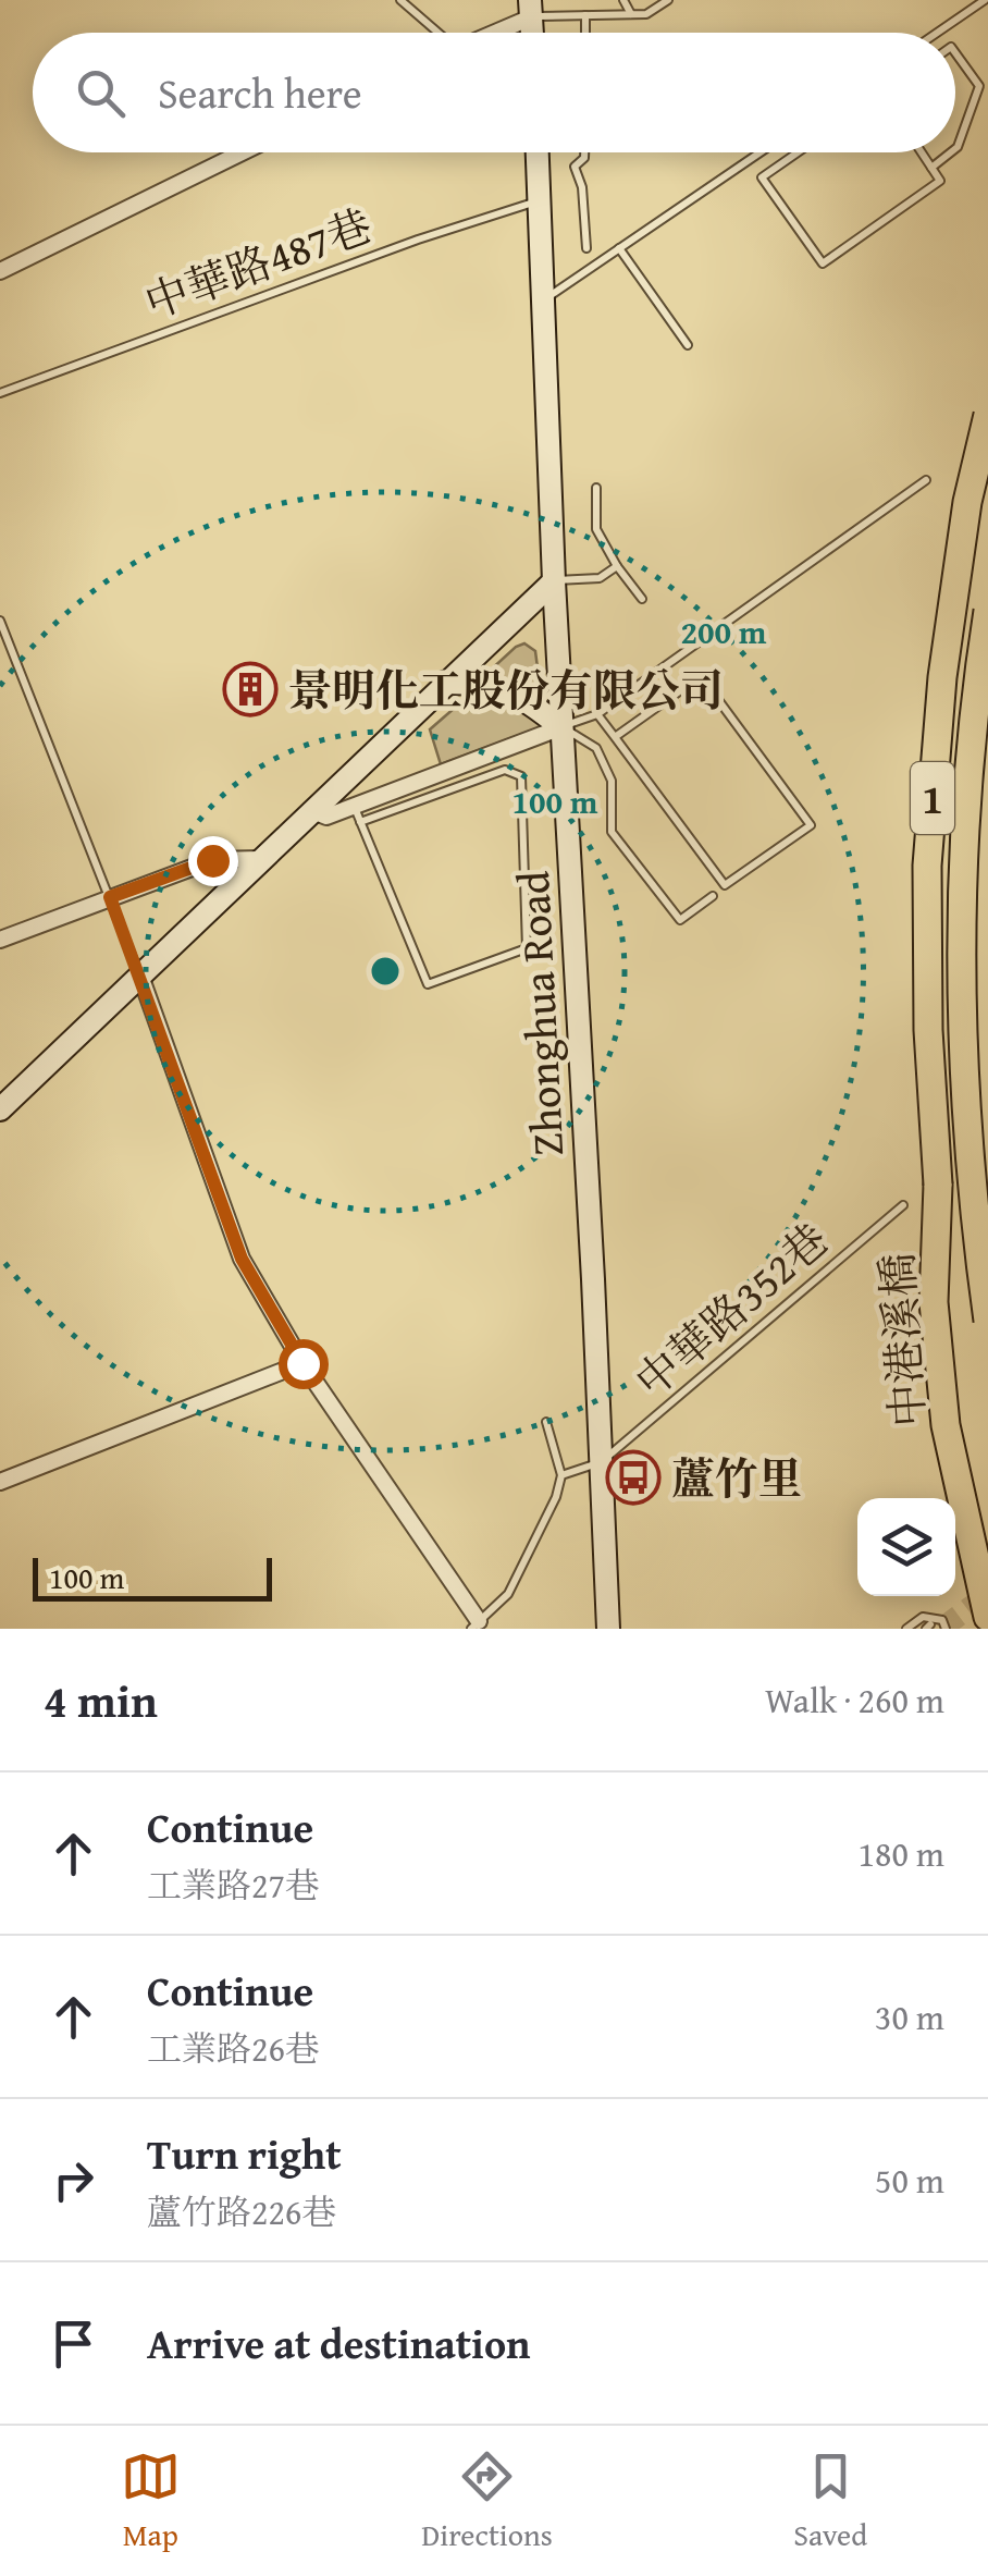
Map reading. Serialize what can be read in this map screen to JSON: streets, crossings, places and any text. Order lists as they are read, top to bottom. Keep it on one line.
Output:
{"streets":{"highway":["1","中港溪橋"],"street":["Zhonghua Road"],"lane":["中華路487巷","中華路352巷"]},"crossings":[["中華路487巷","Zhonghua Road"],["Zhonghua Road","中華路352巷"]],"places":{"building":["景明化工股份有限公司"],"bus stop":["蘆竹里"]},"scale_bar":"100 m","page":{"search":"Search here","scale":"100 m","heading":["4 min","Walk · 260 m"],"list":[["Continue","工業路27巷","180 m"],["Continue","工業路26巷","30 m"],["Turn right","蘆竹路226巷","50 m"],"Arrive at destination"],"nav":["Map","Directions","Saved"]},"rings":["200 m","100 m"]}
